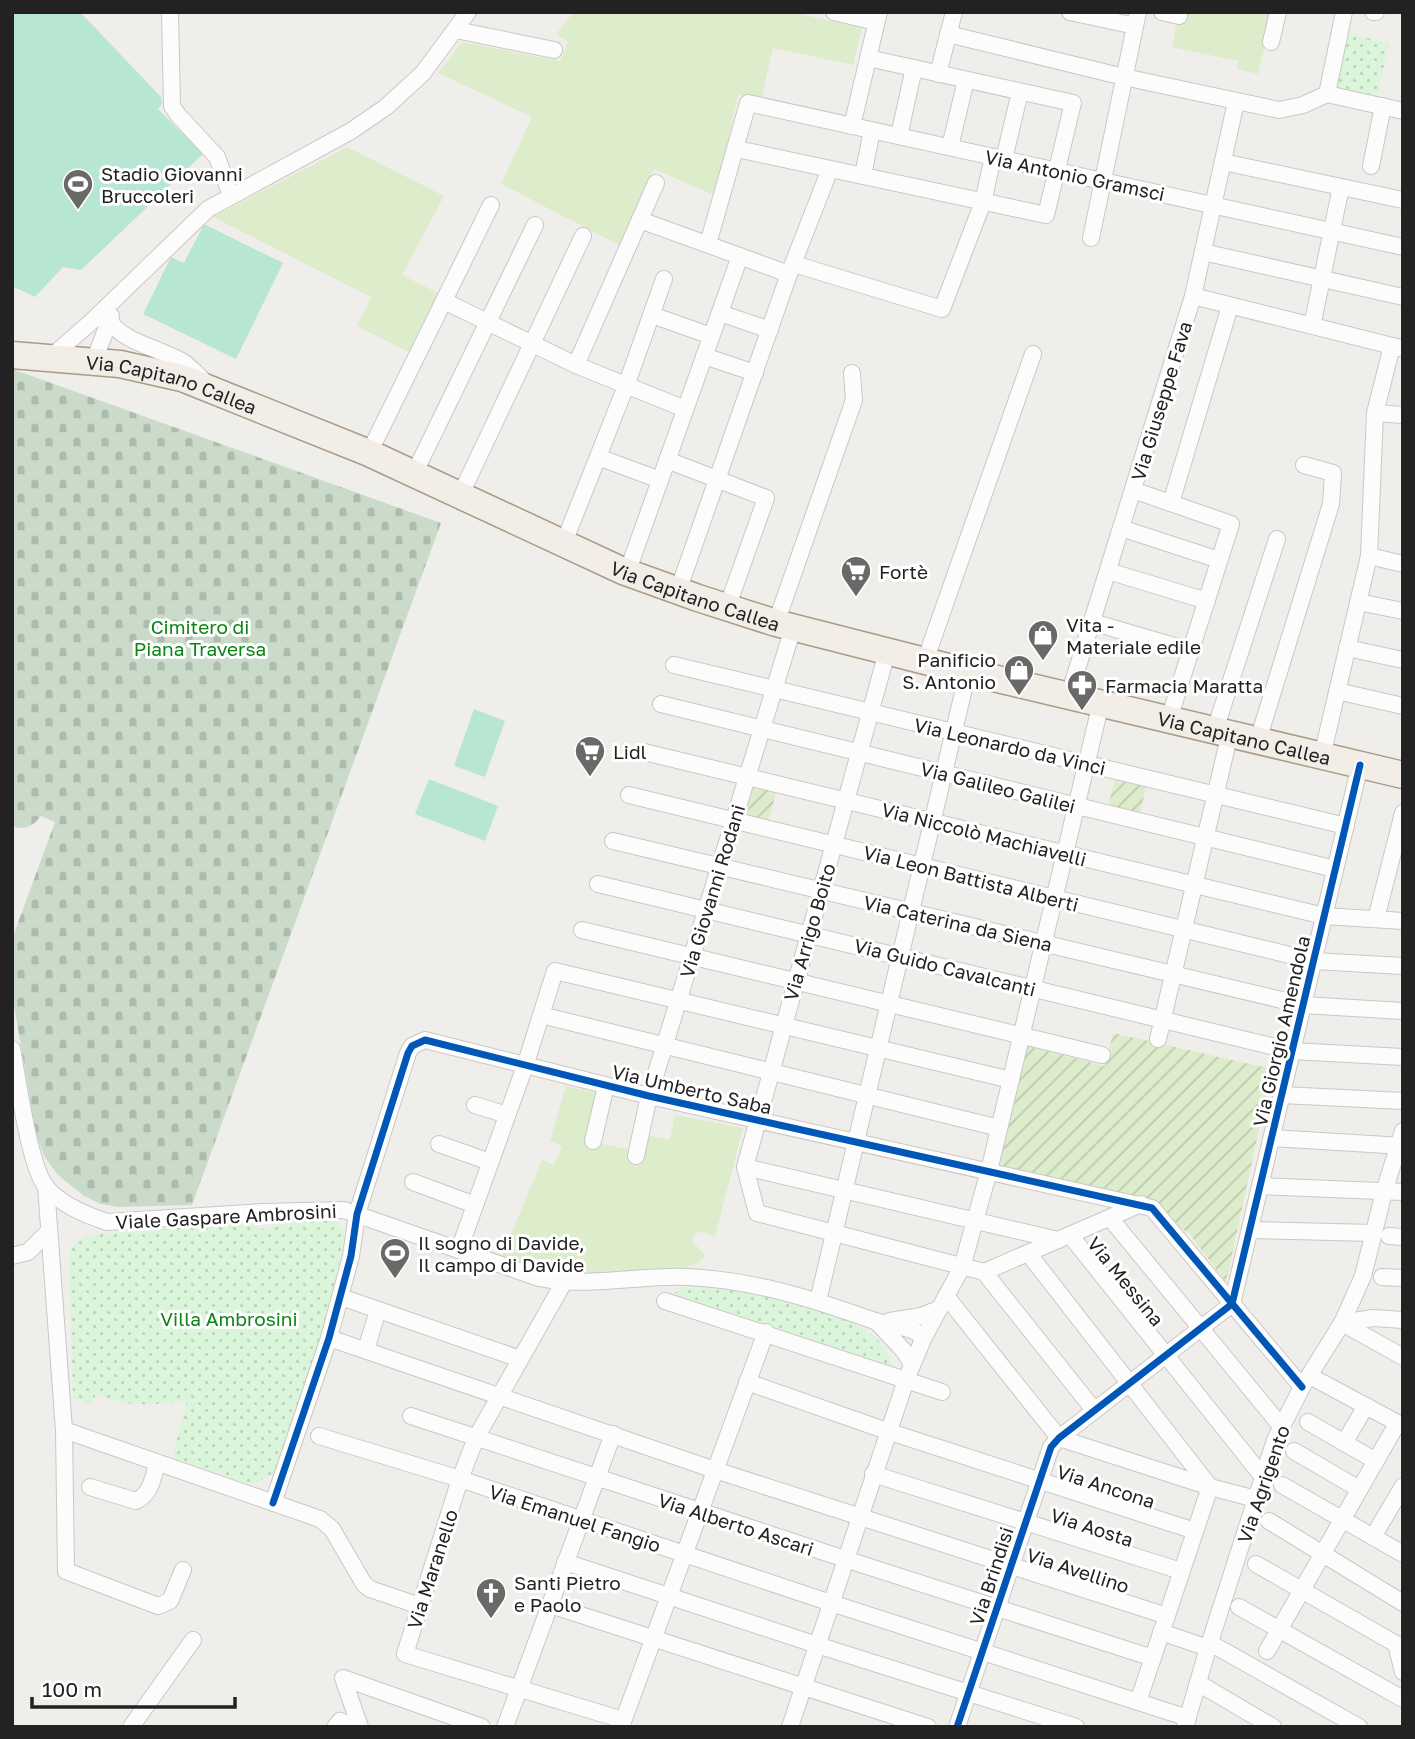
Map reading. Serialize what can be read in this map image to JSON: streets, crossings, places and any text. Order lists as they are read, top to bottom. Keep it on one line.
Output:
{"streets":{"main road":["Via Capitano Callea"],"street":["Via Antonio Gramsci","Via Giuseppe Fava","Via Leonardo da Vinci","Via Galileo Galilei","Via Niccolò Machiavelli","Via Leon Battista Alberti","Via Giovanni Rodani","Via Caterina da Siena","Via Arrigo Boito","Via Guido Cavalcanti","Via Giorgio Amendola","Via Umberto Saba","Viale Gaspare Ambrosini","Via Messina","Via Agrigento","Via Ancona","Via Emanuel Fangio","Via Alberto Ascari","Via Aosta","Via Maranello","Via Avellino","Via Brindisi"]},"crossings":[["Via Antonio Gramsci","Via Giuseppe Fava"],["Via Capitano Callea","Via Giuseppe Fava"],["Via Capitano Callea","Via Giovanni Rodani"],["Via Capitano Callea","Via Arrigo Boito"],["Via Capitano Callea","Via Giorgio Amendola"],["Via Leonardo da Vinci","Via Giovanni Rodani"],["Via Leonardo da Vinci","Via Arrigo Boito"],["Via Leonardo da Vinci","Via Giorgio Amendola"],["Via Galileo Galilei","Via Giovanni Rodani"],["Via Galileo Galilei","Via Arrigo Boito"],["Via Galileo Galilei","Via Giorgio Amendola"],["Via Niccolò Machiavelli","Via Giovanni Rodani"],["Via Niccolò Machiavelli","Via Arrigo Boito"],["Via Niccolò Machiavelli","Via Giorgio Amendola"],["Via Leon Battista Alberti","Via Giovanni Rodani"],["Via Leon Battista Alberti","Via Arrigo Boito"],["Via Leon Battista Alberti","Via Giorgio Amendola"],["Via Giovanni Rodani","Via Caterina da Siena"],["Via Giovanni Rodani","Via Guido Cavalcanti"],["Via Giovanni Rodani","Via Umberto Saba"],["Via Caterina da Siena","Via Arrigo Boito"],["Via Caterina da Siena","Via Giorgio Amendola"],["Via Arrigo Boito","Via Guido Cavalcanti"],["Via Arrigo Boito","Via Umberto Saba"],["Via Guido Cavalcanti","Via Giorgio Amendola"],["Via Umberto Saba","Viale Gaspare Ambrosini"],["Via Umberto Saba","Via Avellino"],["Viale Gaspare Ambrosini","Via Maranello"],["Via Messina","Via Agrigento"],["Via Agrigento","Via Emanuel Fangio"],["Via Ancona","Via Brindisi"],["Via Emanuel Fangio","Via Maranello"],["Via Emanuel Fangio","Via Brindisi"],["Via Alberto Ascari","Via Maranello"],["Via Alberto Ascari","Via Brindisi"],["Via Aosta","Via Brindisi"],["Via Maranello","Via Avellino"],["Via Avellino","Via Brindisi"]],"parks":["Cimitero di Piana Traversa","Villa Ambrosini"],"places":{"sports":["Stadio Giovanni Bruccoleri","Il sogno di Davide, Il campo di Davide"],"supermarket":["Fortè","Lidl"],"shop":["Vita - Materiale edile","Panificio S. Antonio"],"pharmacy":["Farmacia Maratta"],"church":["Santi Pietro e Paolo"]},"scale_bar":"100 m"}
